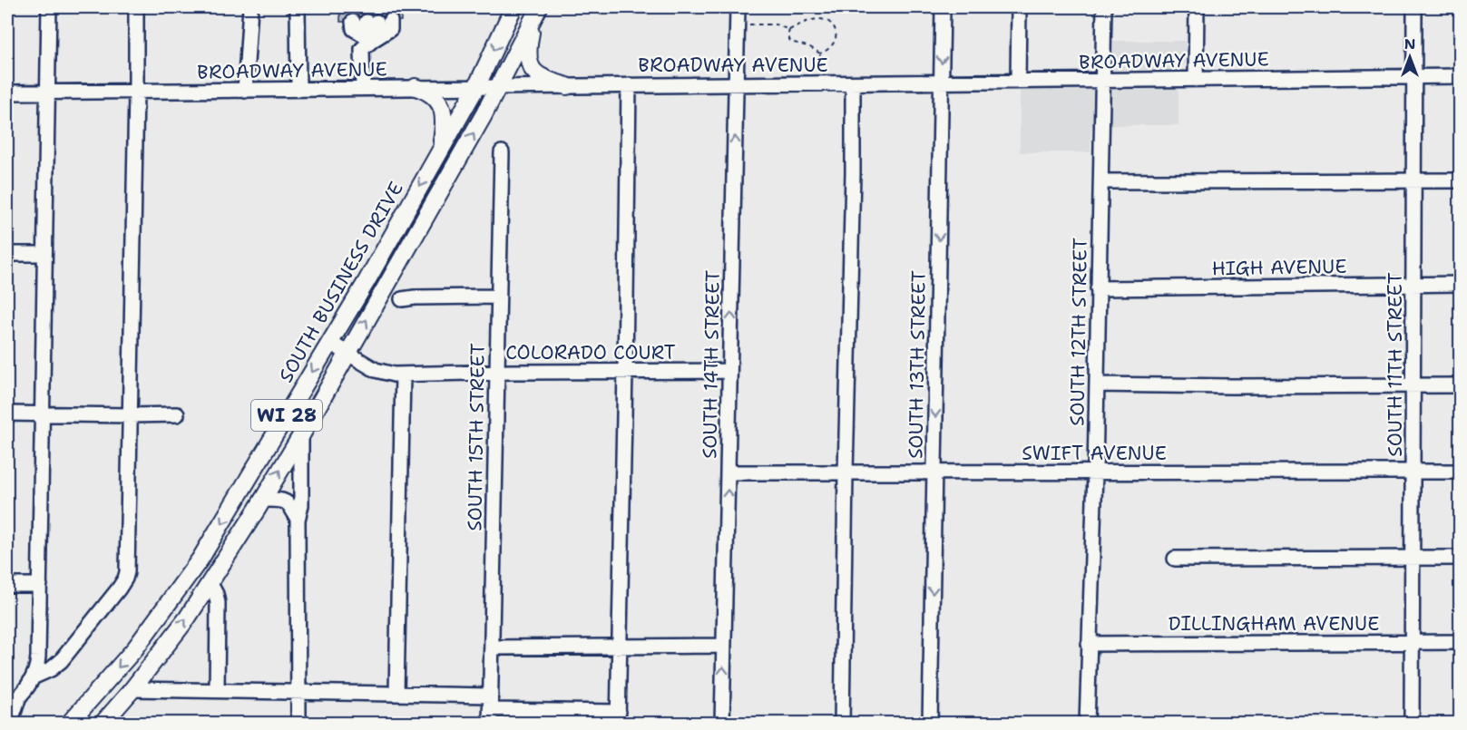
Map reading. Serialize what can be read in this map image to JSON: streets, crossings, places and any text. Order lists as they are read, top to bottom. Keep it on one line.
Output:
{"streets":{"main road":["SOUTH BUSINESS DRIVE","WI 28"],"street":["BROADWAY AVENUE","HIGH AVENUE","SOUTH 12TH STREET","COLORADO COURT","SOUTH 14TH STREET","SOUTH 13TH STREET","SOUTH 11TH STREET","SOUTH 15TH STREET","SWIFT AVENUE","DILLINGHAM AVENUE"]},"crossings":[["BROADWAY AVENUE","SOUTH BUSINESS DRIVE"],["BROADWAY AVENUE","SOUTH 12TH STREET"],["BROADWAY AVENUE","SOUTH 14TH STREET"],["BROADWAY AVENUE","SOUTH 13TH STREET"],["BROADWAY AVENUE","SOUTH 11TH STREET"],["BROADWAY AVENUE","WI 28"],["HIGH AVENUE","SOUTH 12TH STREET"],["HIGH AVENUE","SOUTH 11TH STREET"],["SOUTH BUSINESS DRIVE","COLORADO COURT"],["SOUTH 12TH STREET","SWIFT AVENUE"],["SOUTH 12TH STREET","DILLINGHAM AVENUE"],["COLORADO COURT","SOUTH 14TH STREET"],["COLORADO COURT","WI 28"],["COLORADO COURT","SOUTH 15TH STREET"],["SOUTH 14TH STREET","SWIFT AVENUE"],["SOUTH 13TH STREET","SWIFT AVENUE"],["SOUTH 11TH STREET","SWIFT AVENUE"],["SOUTH 11TH STREET","DILLINGHAM AVENUE"]],"north":"top"}
